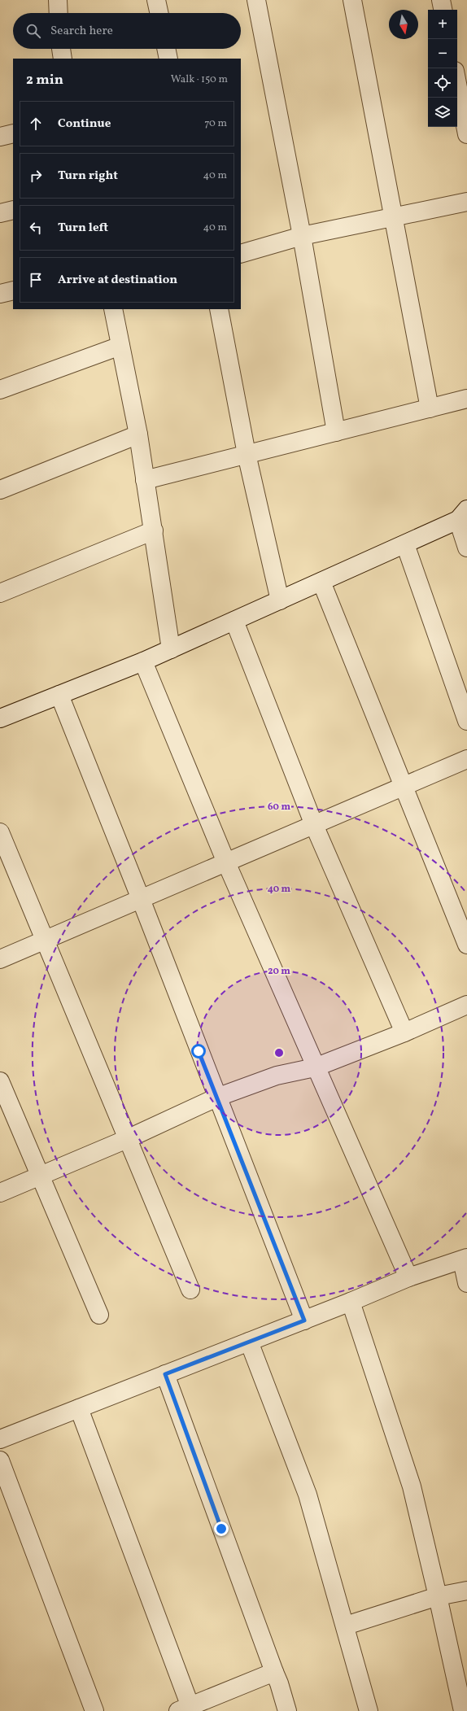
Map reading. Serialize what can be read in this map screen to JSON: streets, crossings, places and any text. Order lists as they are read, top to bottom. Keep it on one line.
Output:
{"north":"bottom","page":{"map_buttons":["+","−"],"search":"Search here","heading":["2 min","Walk · 150 m"],"list":[["Continue","70 m"],["Turn right","40 m"],["Turn left","40 m"],"Arrive at destination"]},"rings":["60 m","40 m","20 m"]}
